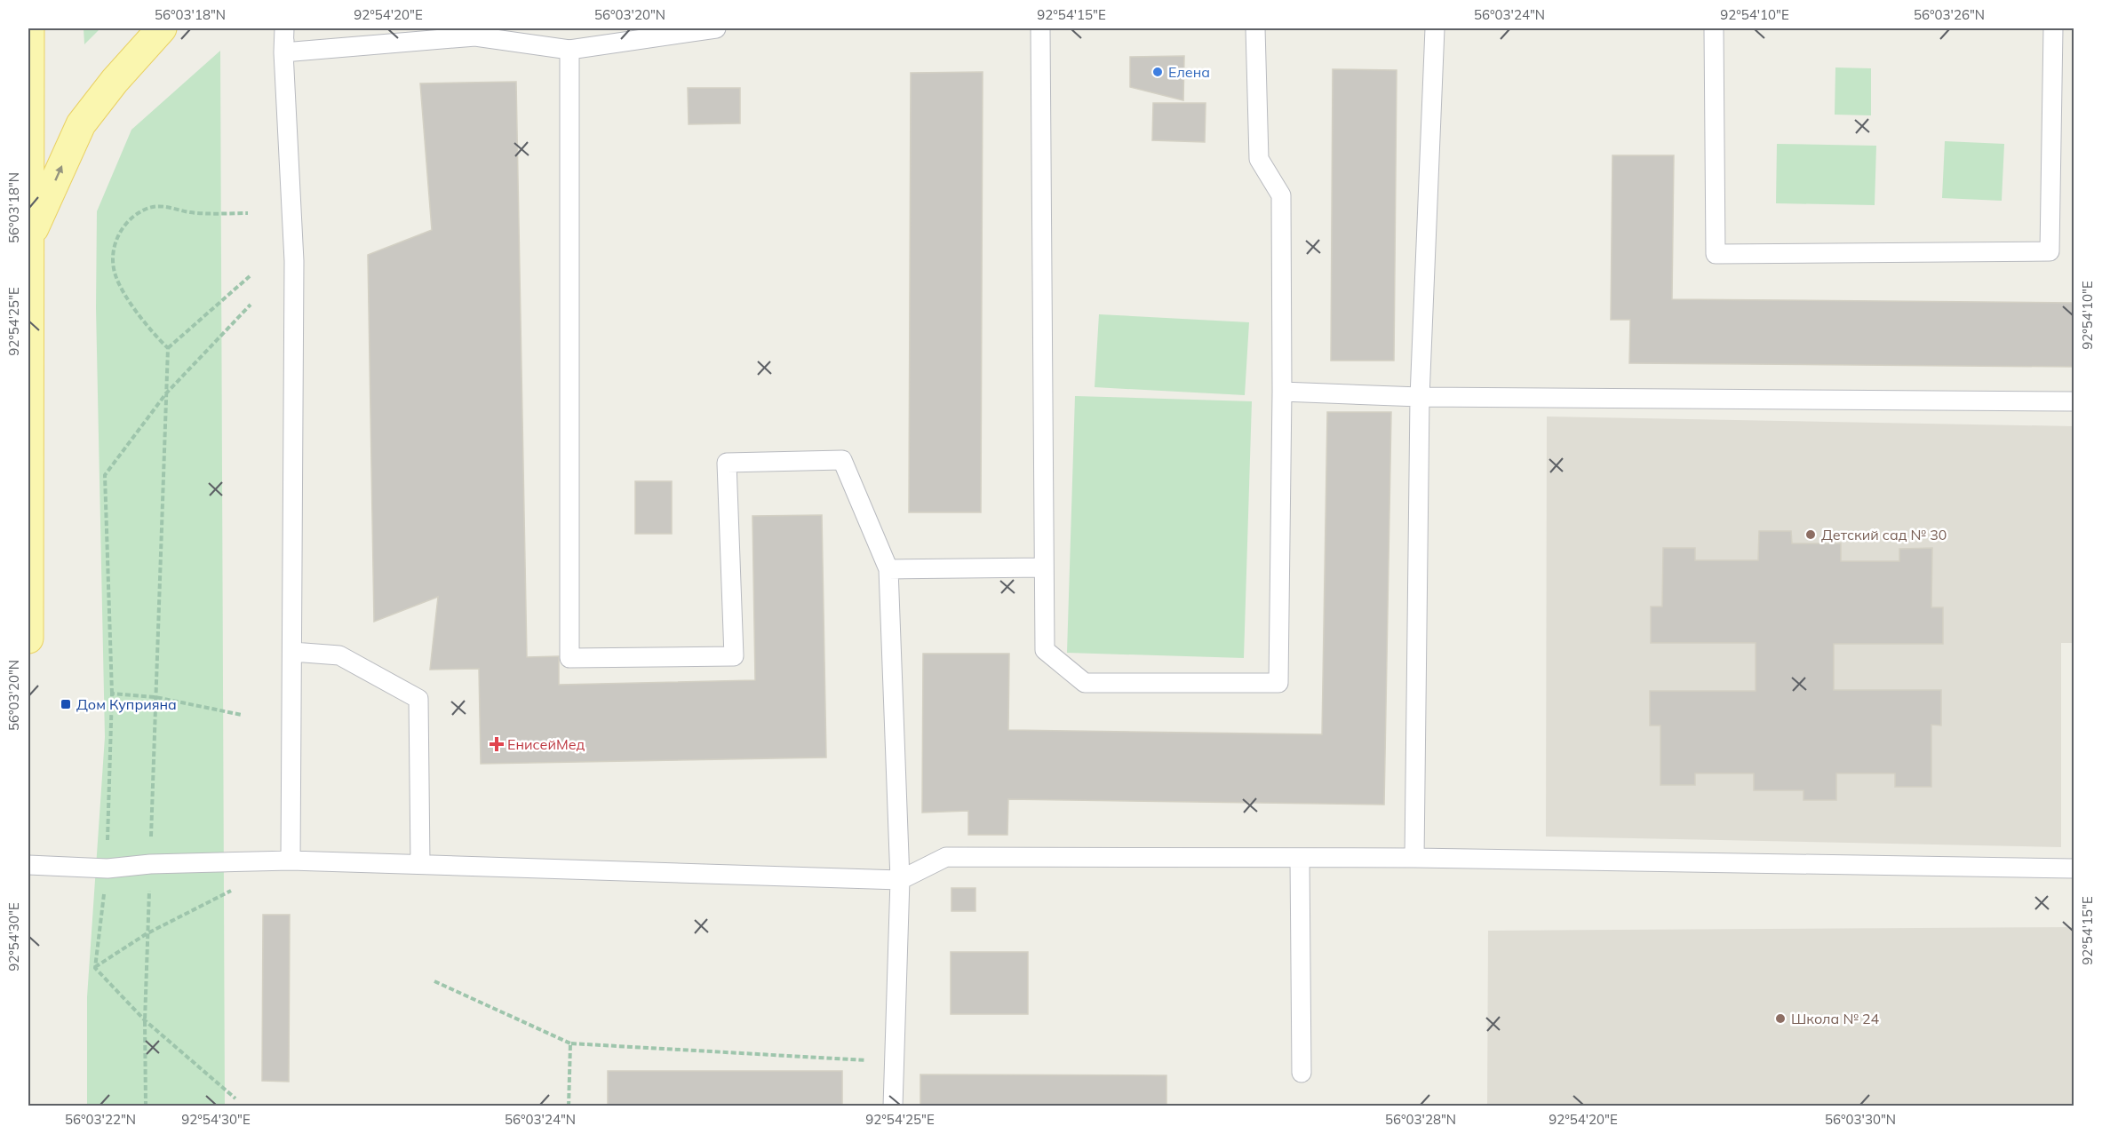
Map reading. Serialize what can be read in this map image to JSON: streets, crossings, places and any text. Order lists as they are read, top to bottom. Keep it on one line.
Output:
{"places":{"other":["Елена","Детский сад № 30","Школа № 24"],"transit":["Дом Куприяна"],"health":["ЕнисейМед"]},"coordinates":["56°03'18\"N","92°54'20\"E","56°03'20\"N","92°54'15\"E","56°03'24\"N","92°54'10\"E","56°03'26\"N","92°54'25\"E","92°54'30\"E","56°03'22\"N","56°03'28\"N","56°03'30\"N"]}
